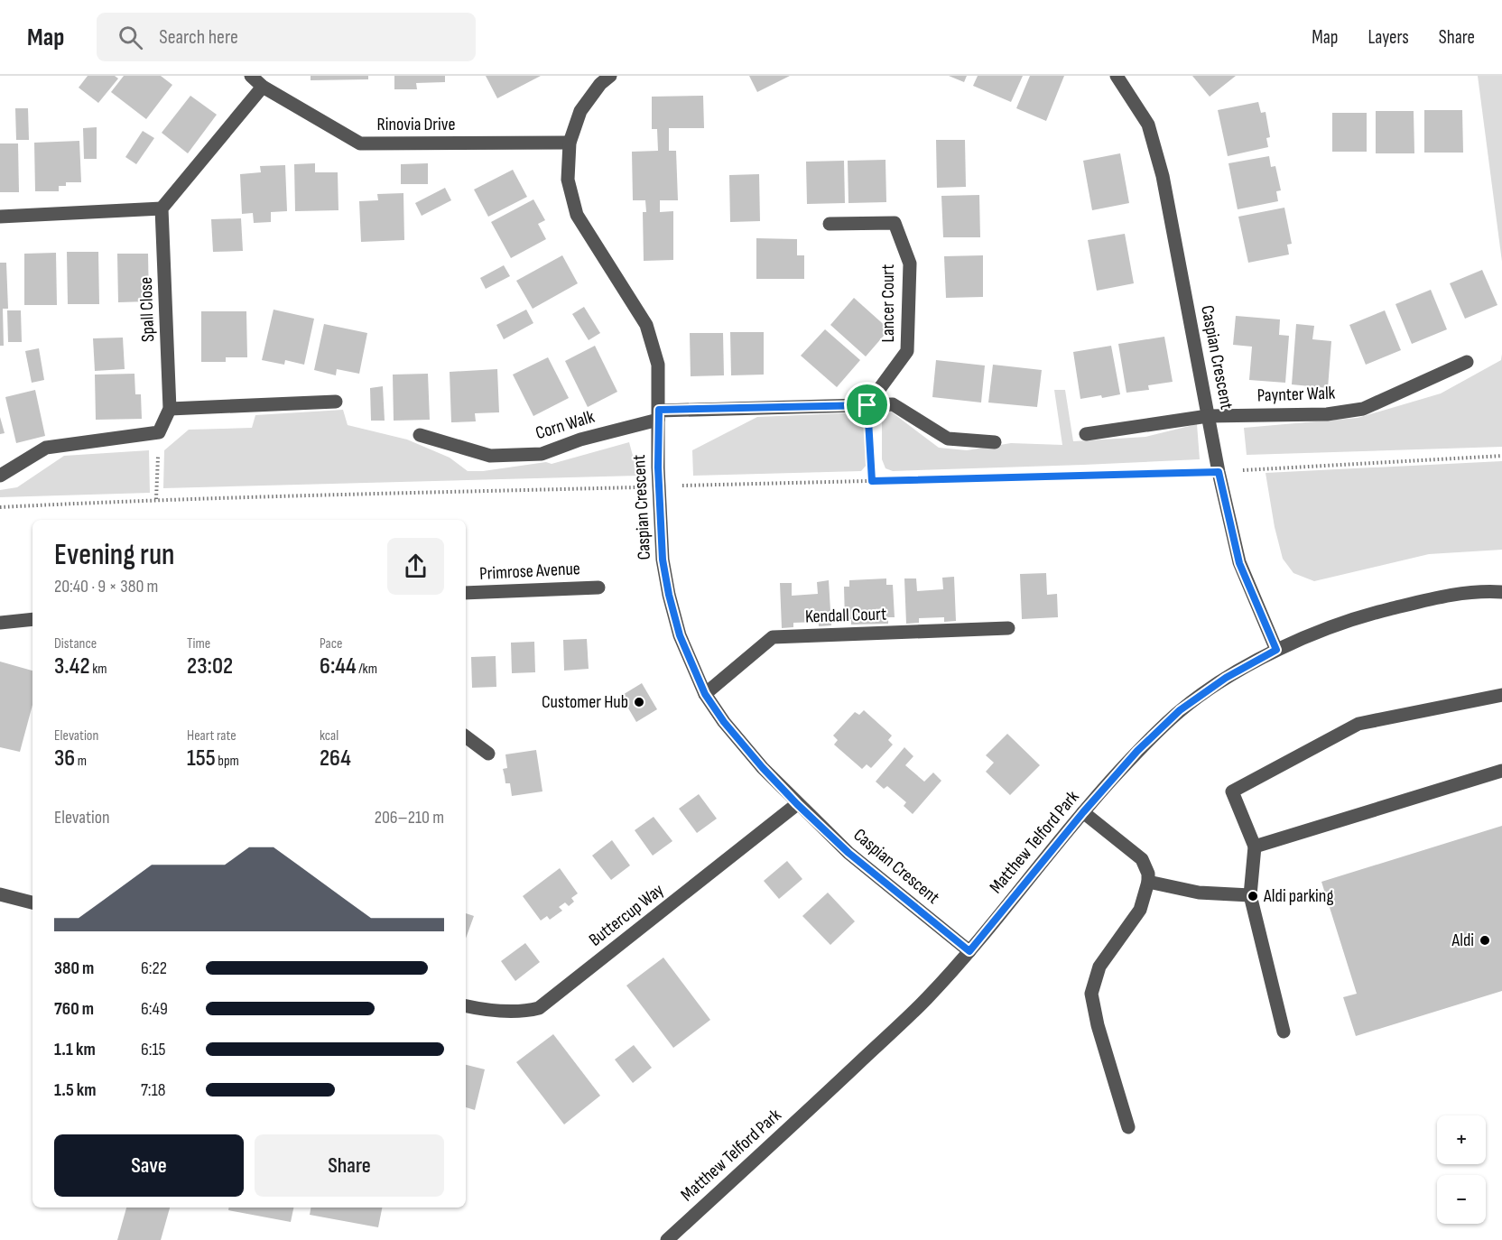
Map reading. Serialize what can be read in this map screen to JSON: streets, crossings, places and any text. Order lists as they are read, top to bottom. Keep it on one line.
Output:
{"streets":{"street":["Rinovia Drive","Lancer Court","Spall Close","Caspian Crescent","Paynter Walk","Corn Walk","Primrose Avenue","Kendall Court","Matthew Telford Park","Buttercup Way"]},"crossings":[["Rinovia Drive","Caspian Crescent"],["Caspian Crescent","Paynter Walk"],["Caspian Crescent","Corn Walk"],["Caspian Crescent","Kendall Court"],["Caspian Crescent","Matthew Telford Park"],["Caspian Crescent","Buttercup Way"]],"places":["Customer Hub","Aldi parking","Aldi"],"page":{"header":"Map","search":"Search here","nav":["Map","Layers","Share"],"heading":["Evening run","20:40 · 9 × 380 m"],"stats":[["Distance","3.42 km"],["Time","23:02"],["Pace","6:44 /km"],["Elevation","36 m"],["Heart rate","155 bpm"],["kcal","264"]],"chart":["Elevation","206–210 m"],"list":[{"name":"380 m","note":"6:22"},{"name":"760 m","note":"6:49"},{"name":"1.1 km","note":"6:15"},{"name":"1.5 km","note":"7:18"}],"map_buttons":["+","−"],"buttons":["Save","Share"]}}
